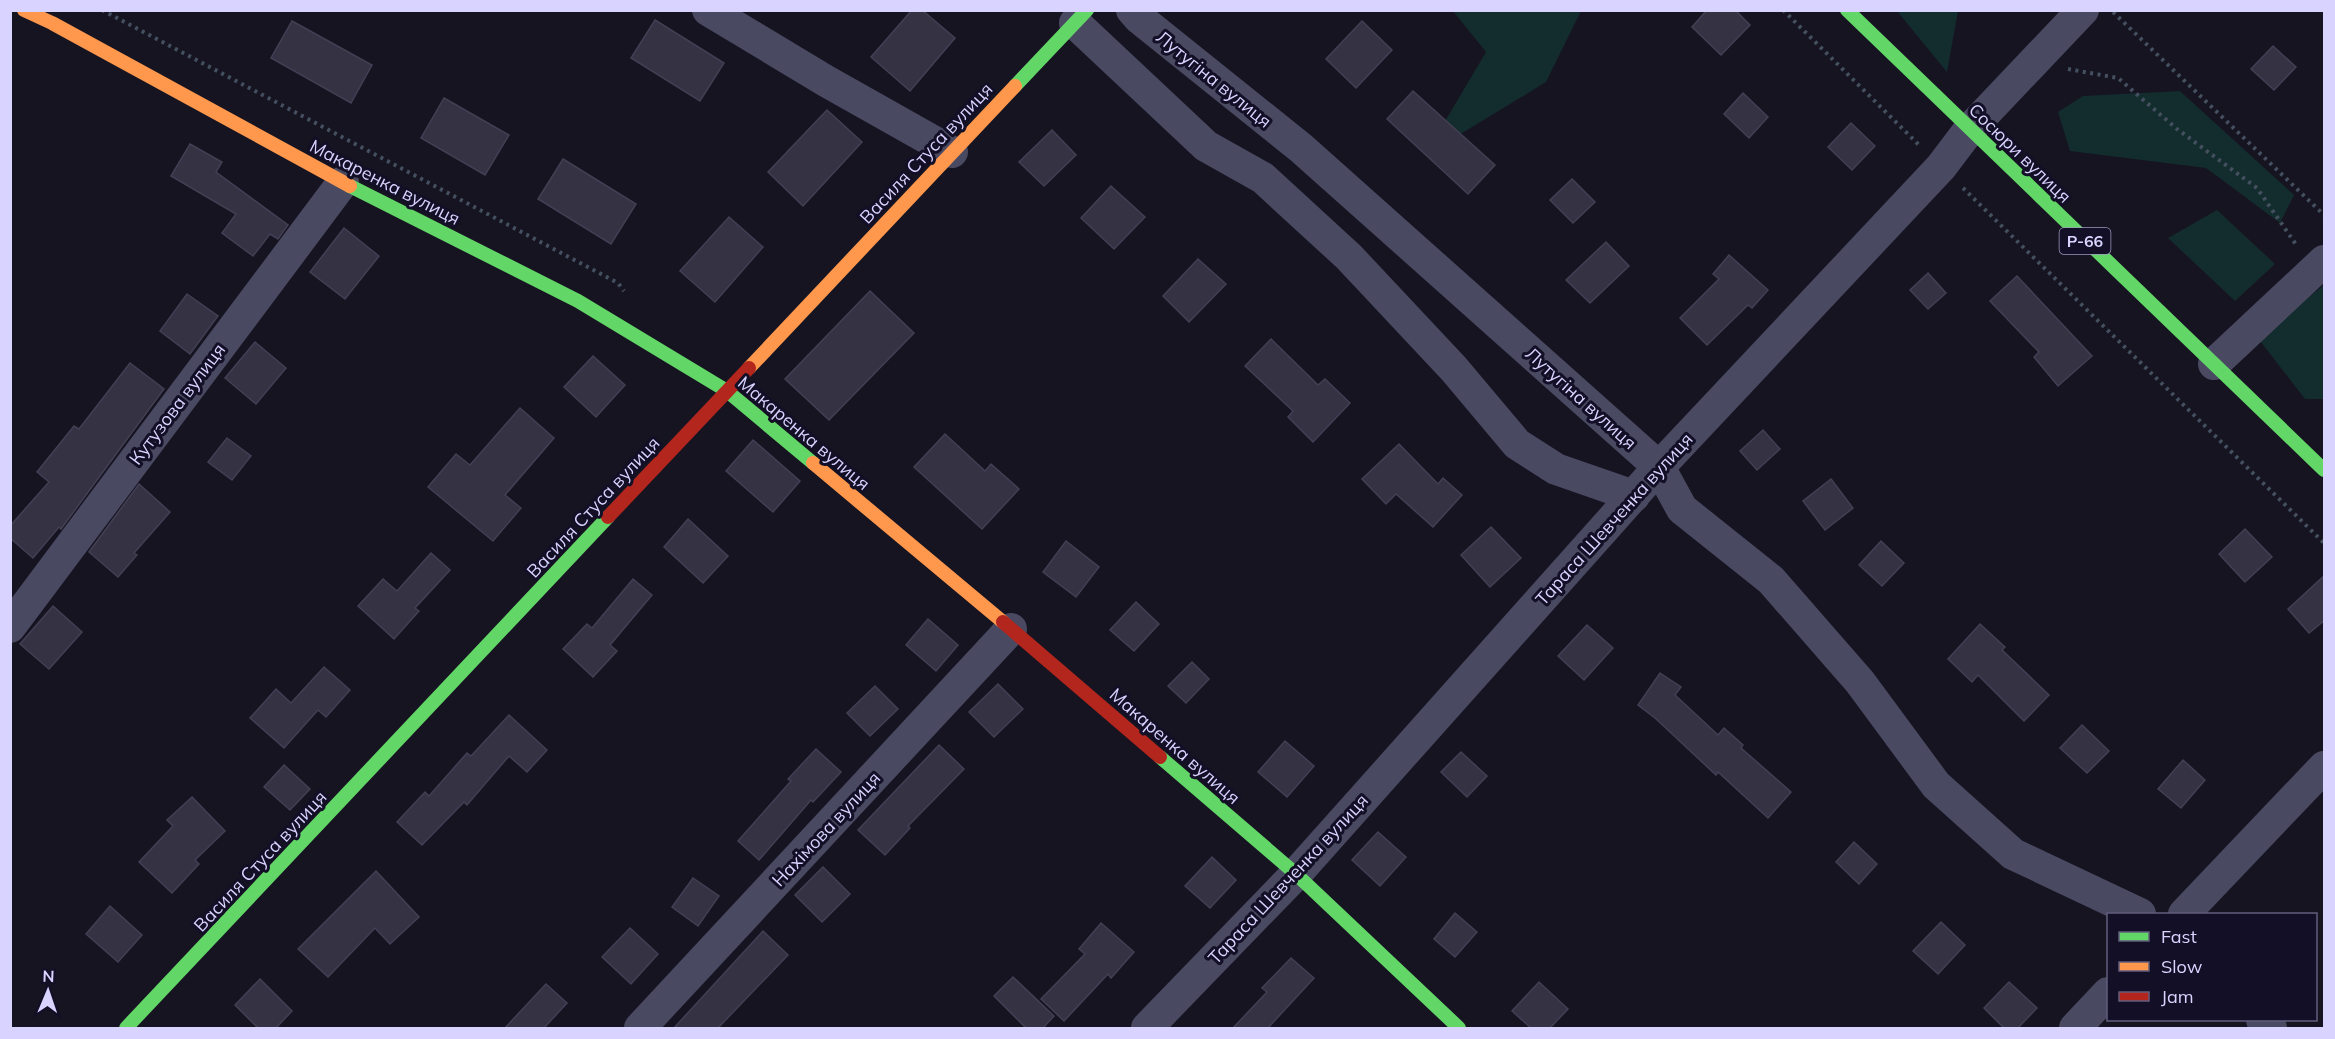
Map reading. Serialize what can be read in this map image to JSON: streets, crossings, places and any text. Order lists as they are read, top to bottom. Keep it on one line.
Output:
{"streets":{"street":["Лутугіна вулиця","Василя Стуса вулиця","Сосюри вулиця","Макаренка вулиця","Р-66","Кутузова вулиця","Тараса Шевченка вулиця","Нахімова вулиця"]},"crossings":[["Лутугіна вулиця","Тараса Шевченка вулиця"],["Василя Стуса вулиця","Макаренка вулиця"],["Сосюри вулиця","Тараса Шевченка вулиця"],["Макаренка вулиця","Кутузова вулиця"],["Макаренка вулиця","Тараса Шевченка вулиця"],["Макаренка вулиця","Нахімова вулиця"]],"legend":["Fast","Slow","Jam"],"north":"top"}
